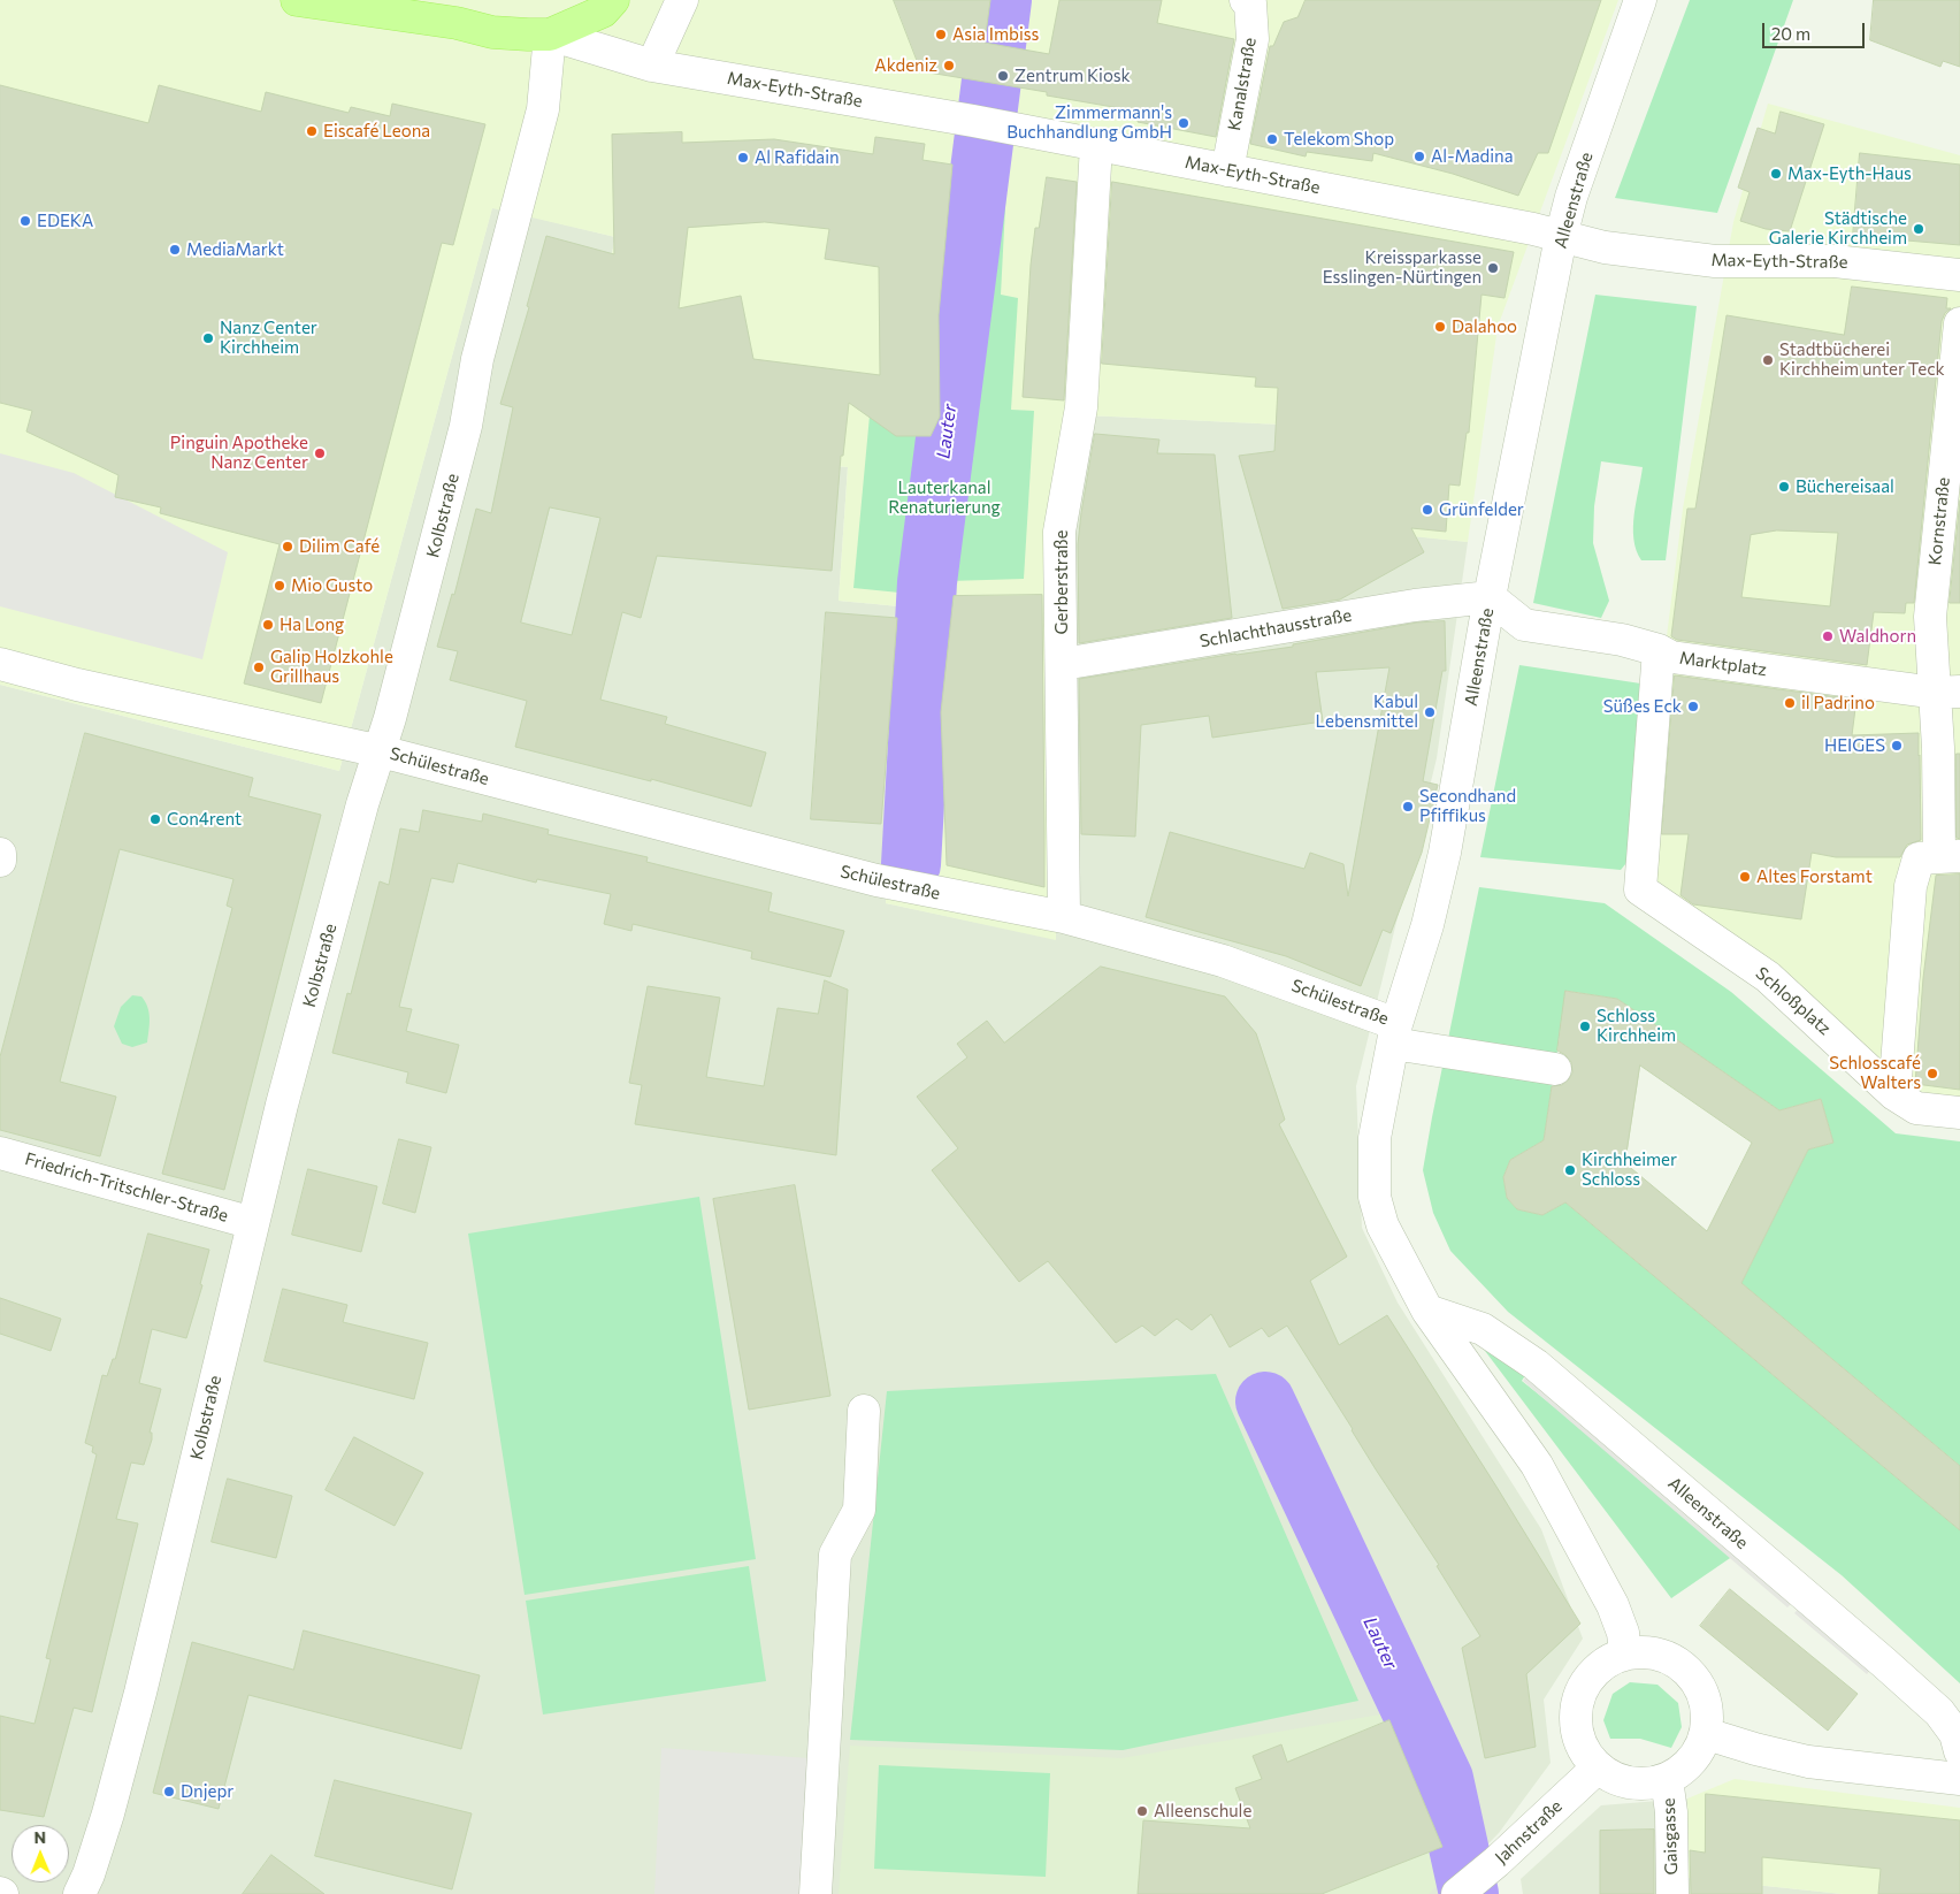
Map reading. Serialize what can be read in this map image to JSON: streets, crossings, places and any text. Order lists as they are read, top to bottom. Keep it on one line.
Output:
{"streets":{"street":["Kanalstraße","Max-Eyth-Straße","Alleenstraße","Kolbstraße","Kornstraße","Gerberstraße","Schlachthausstraße","Marktplatz","Schülestraße","Schloßplatz","Friedrich-Tritschler-Straße","Jahnstraße","Gaisgasse"]},"crossings":[["Kanalstraße","Max-Eyth-Straße"],["Max-Eyth-Straße","Alleenstraße"],["Max-Eyth-Straße","Kolbstraße"],["Max-Eyth-Straße","Gerberstraße"],["Alleenstraße","Schlachthausstraße"],["Alleenstraße","Marktplatz"],["Alleenstraße","Schülestraße"],["Alleenstraße","Jahnstraße"],["Alleenstraße","Gaisgasse"],["Kolbstraße","Schülestraße"],["Kolbstraße","Friedrich-Tritschler-Straße"],["Kornstraße","Marktplatz"],["Gerberstraße","Schlachthausstraße"],["Gerberstraße","Schülestraße"],["Schlachthausstraße","Marktplatz"],["Marktplatz","Schloßplatz"],["Jahnstraße","Gaisgasse"]],"water":["Lauter"],"parks":["Lauterkanal Renaturierung"],"places":["Asia Imbiss","Akdeniz","Zentrum Kiosk","Zimmermann's Buchhandlung GmbH","Eiscafé Leona","Telekom Shop","Al-Madina","Al Rafidain","Max-Eyth-Haus","EDEKA","Städtische Galerie Kirchheim","MediaMarkt","Kreissparkasse Esslingen-Nürtingen","Dalahoo","Nanz Center Kirchheim","Stadtbücherei Kirchheim unter Teck","Pinguin Apotheke Nanz Center","Büchereisaal","Grünfelder","Dilim Café","Mio Gusto","Ha Long","Waldhorn","Galip Holzkohle Grillhaus","il Padrino","Süßes Eck","Kabul Lebensmittel","HEIGES","Secondhand Pfiffikus","Con4rent","Altes Forstamt","Schloss Kirchheim","Schlosscafé Walters","Kirchheimer Schloss","Dnjepr","Alleenschule"],"scale_bar":"20 m","north":"top"}
